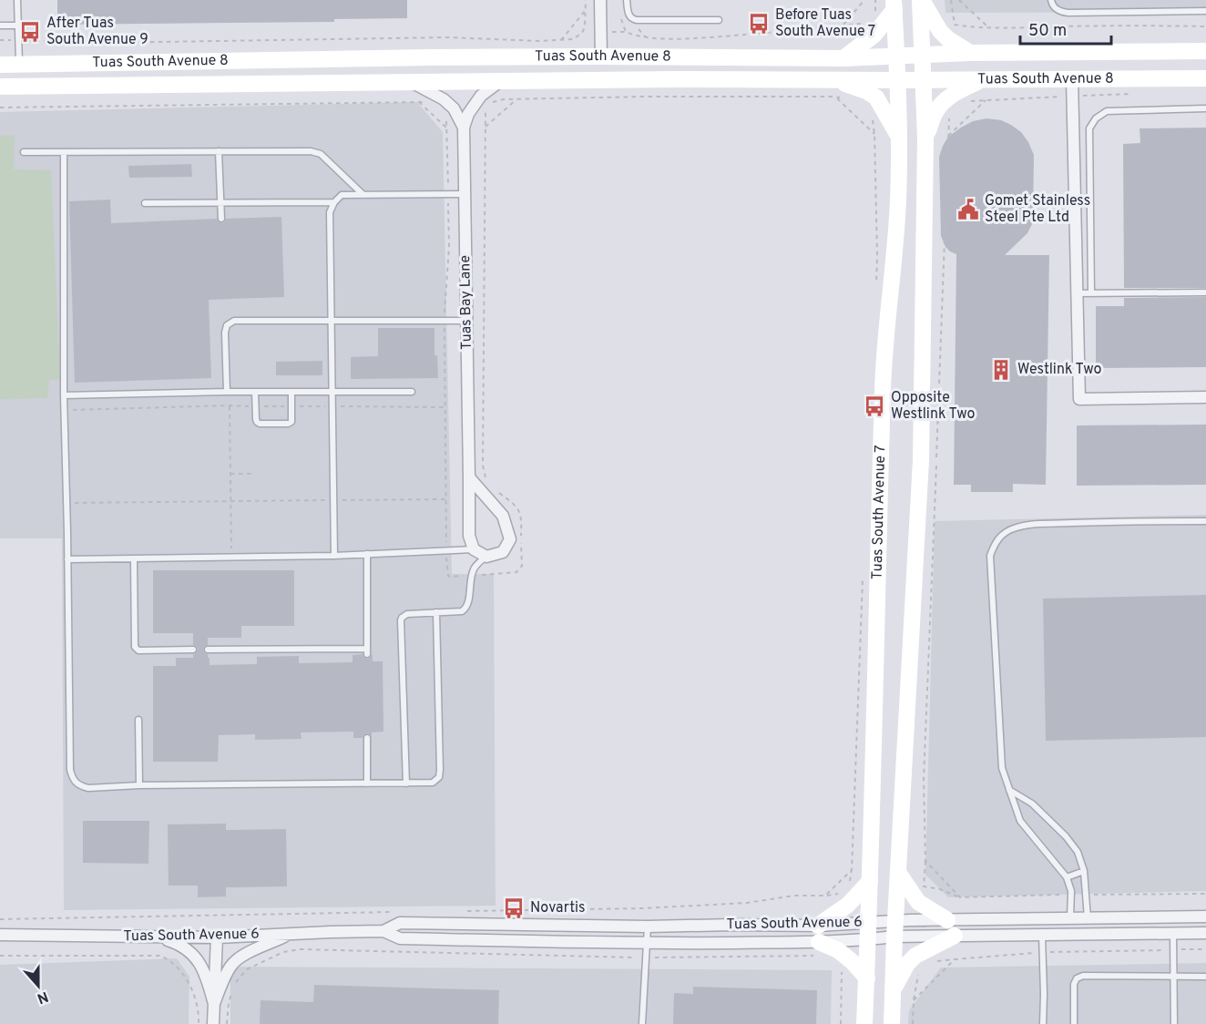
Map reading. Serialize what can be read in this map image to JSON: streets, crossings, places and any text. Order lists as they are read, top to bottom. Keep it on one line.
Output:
{"streets":{"street":["Tuas South Avenue 8","Tuas Bay Lane","Tuas South Avenue 7","Tuas South Avenue 6"]},"crossings":[["Tuas South Avenue 8","Tuas Bay Lane"],["Tuas South Avenue 8","Tuas South Avenue 7"],["Tuas South Avenue 7","Tuas South Avenue 6"]],"places":{"bus stop":["Before Tuas South Avenue 7","After Tuas South Avenue 9","Opposite Westlink Two","Novartis"],"public building":["Gomet Stainless Steel Pte Ltd"],"building":["Westlink Two"]},"scale_bar":"50 m","north":"bottom"}
